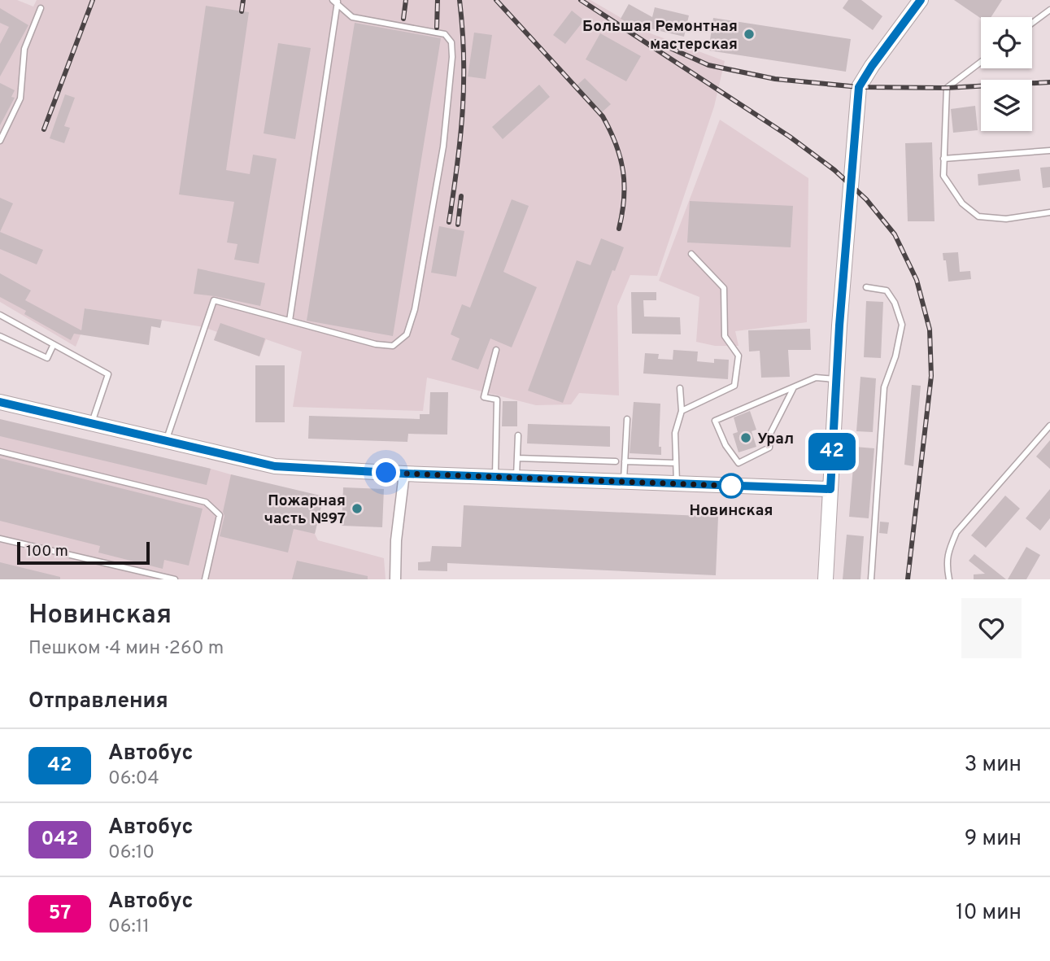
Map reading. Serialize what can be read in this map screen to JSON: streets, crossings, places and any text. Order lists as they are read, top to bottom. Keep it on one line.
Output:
{"places":["Большая Ремонтная мастерская","Урал","Новинская","Пожарная часть №97"],"lines":["bus line 42"],"scale_bar":"100 m","page":{"on_map":"42","scale":"100 m","heading":[["Новинская","Пешком · 4 мин · 260 m"],"Отправления"],"list":[{"mark":"42","name":"Автобус","note":"06:04","value":"3 мин"},{"mark":"042","name":"Автобус","note":"06:10","value":"9 мин"},{"mark":"57","name":"Автобус","note":"06:11","value":"10 мин"}]}}
